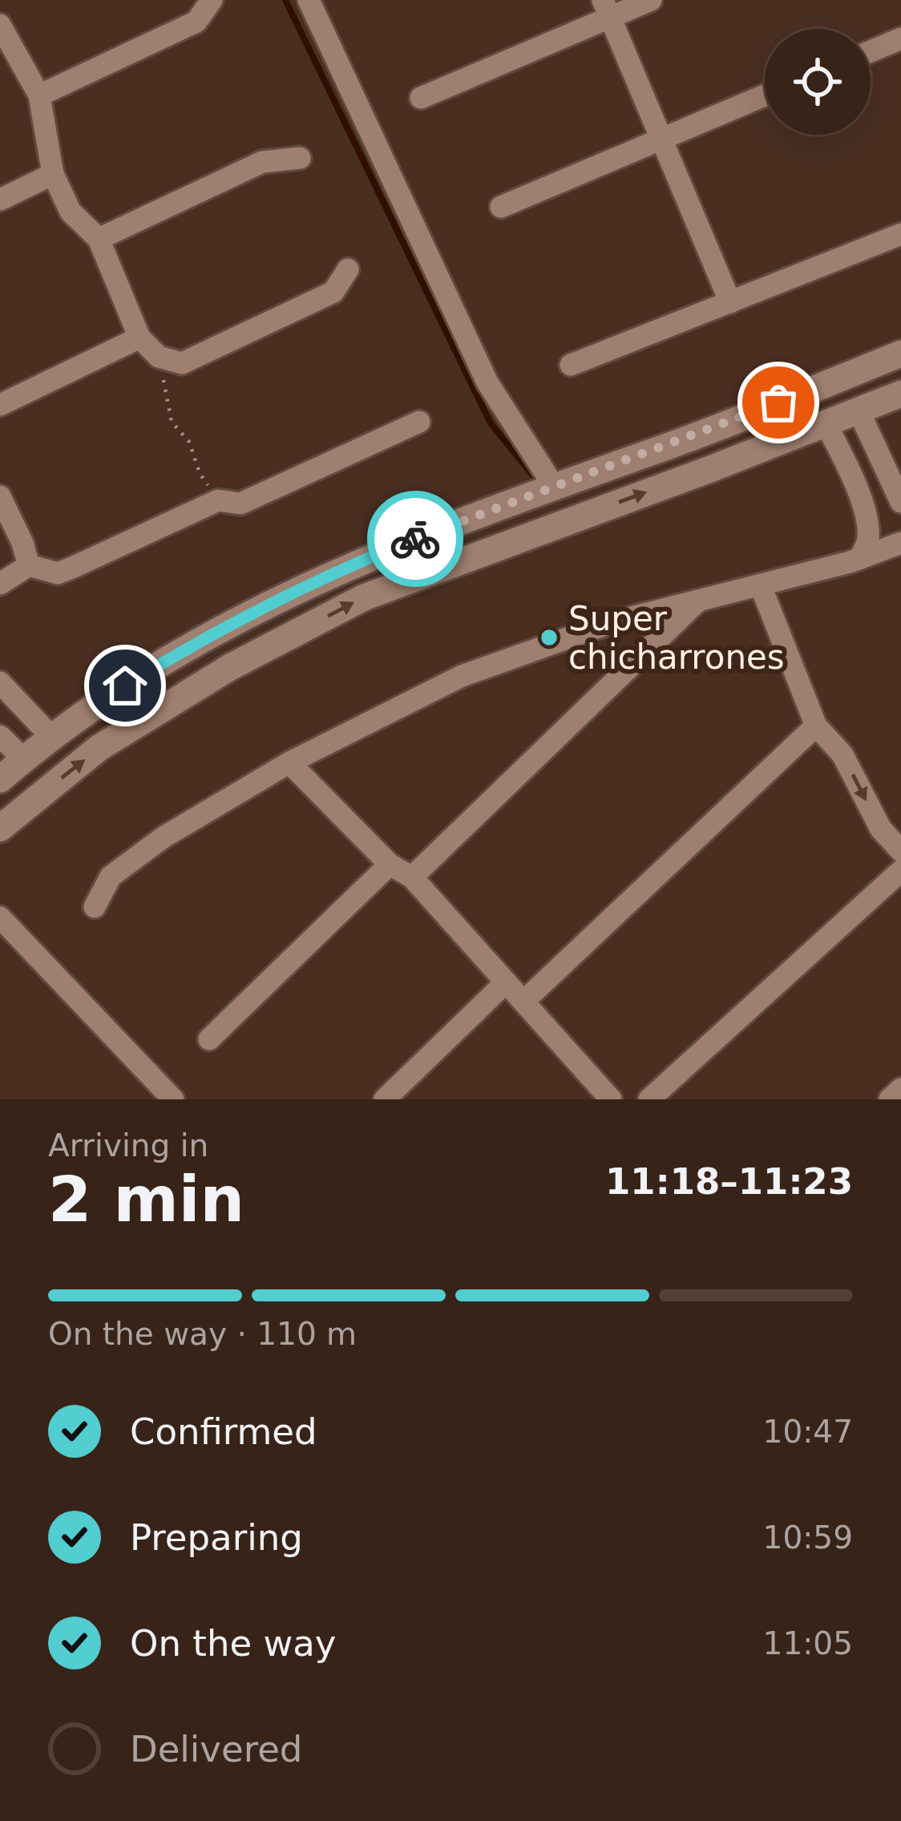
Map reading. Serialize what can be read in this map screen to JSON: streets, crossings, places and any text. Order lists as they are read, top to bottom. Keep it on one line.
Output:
{"places":["Super chicharrones"],"page":{"heading":["2 min","Arriving in","11:18–11:23"],"bar":"On the way · 110 m","list":[["Confirmed","10:47"],["Preparing","10:59"],["On the way","11:05"],"Delivered"]}}
